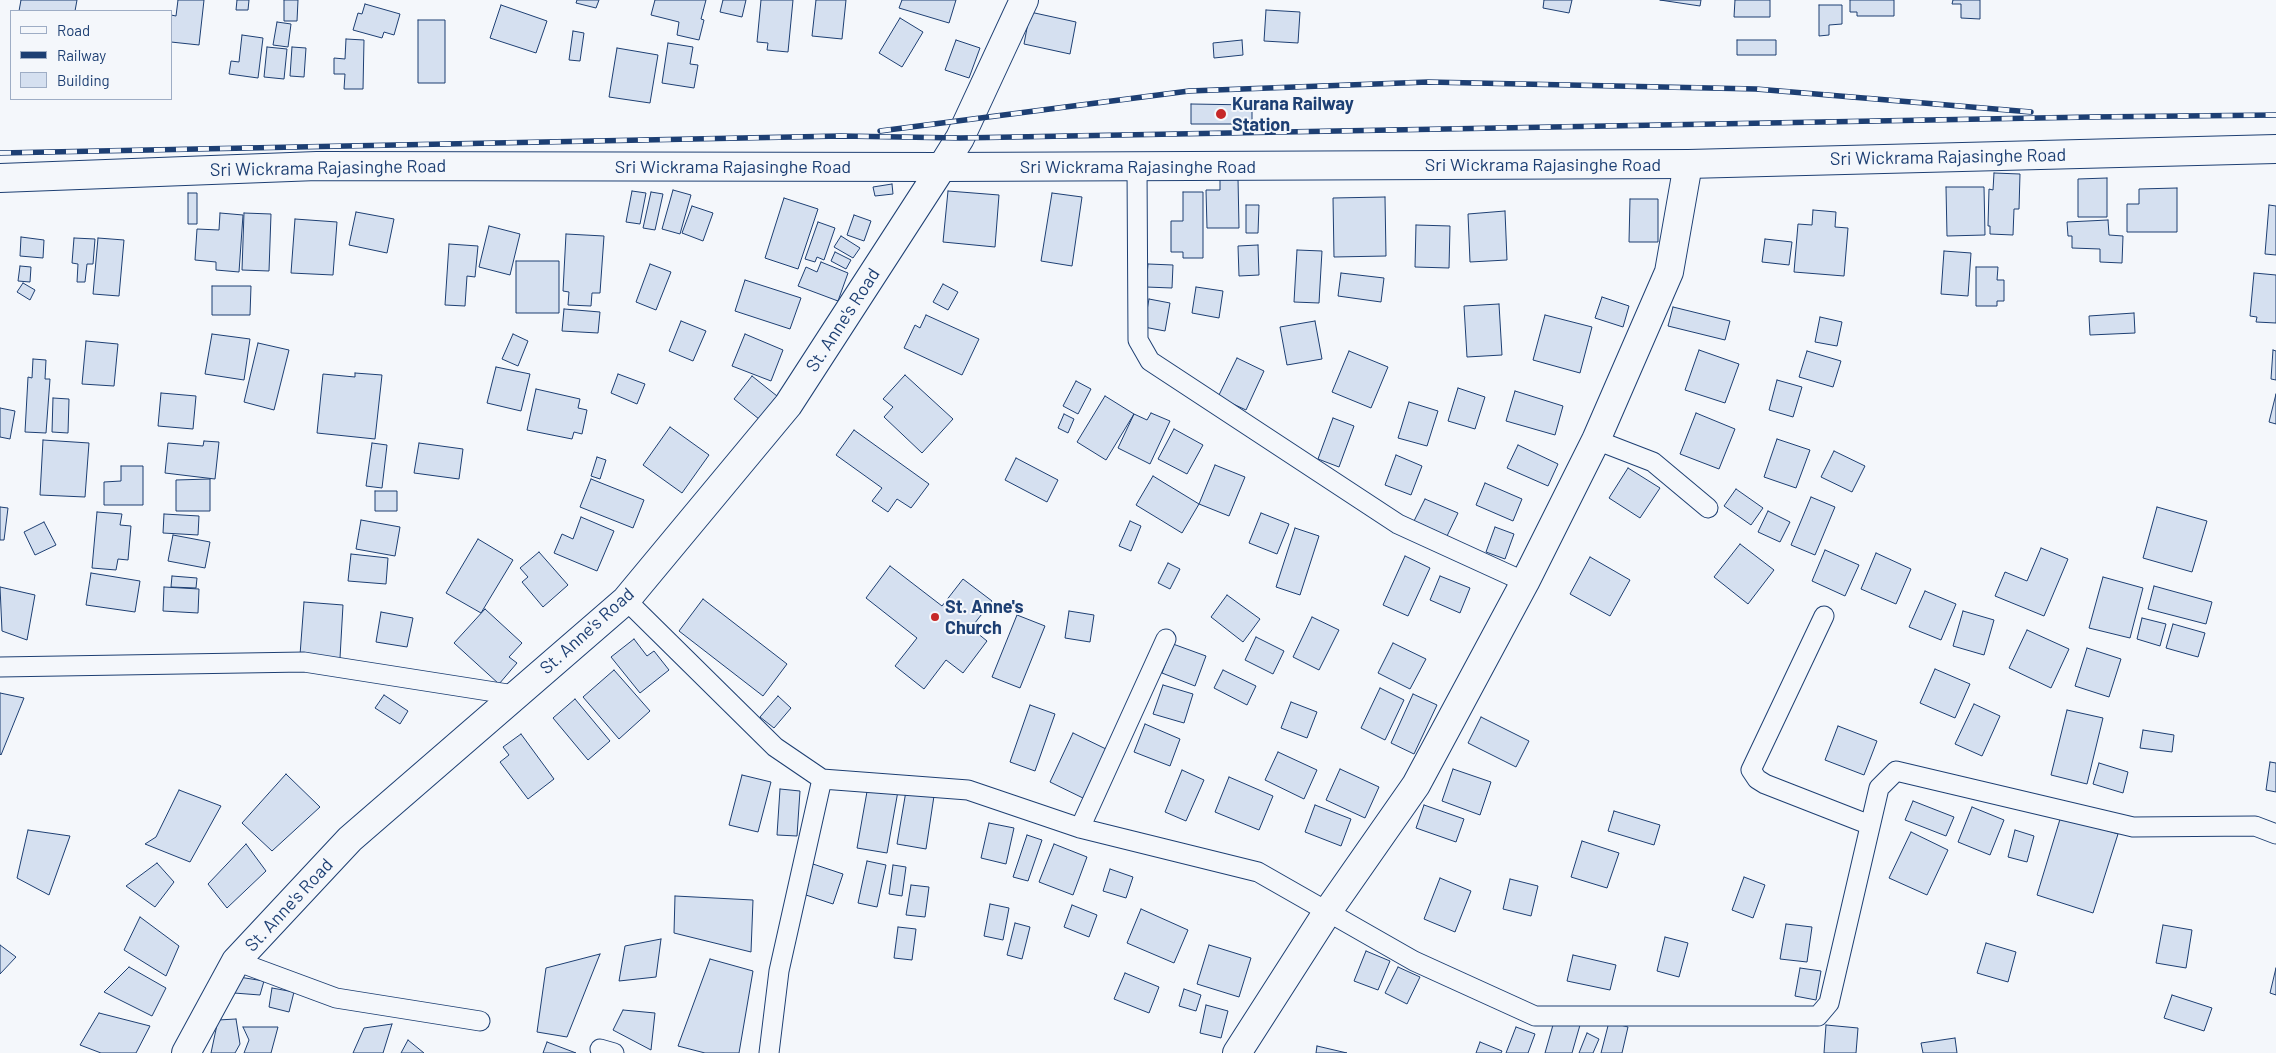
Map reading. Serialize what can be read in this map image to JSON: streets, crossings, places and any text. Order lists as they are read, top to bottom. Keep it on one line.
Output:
{"streets":{"main road":["Sri Wickrama Rajasinghe Road","St. Anne's Road"]},"crossings":[["Sri Wickrama Rajasinghe Road","St. Anne's Road"]],"places":["Kurana Railway Station","St. Anne's Church"],"legend":["Road","Railway","Building"]}
